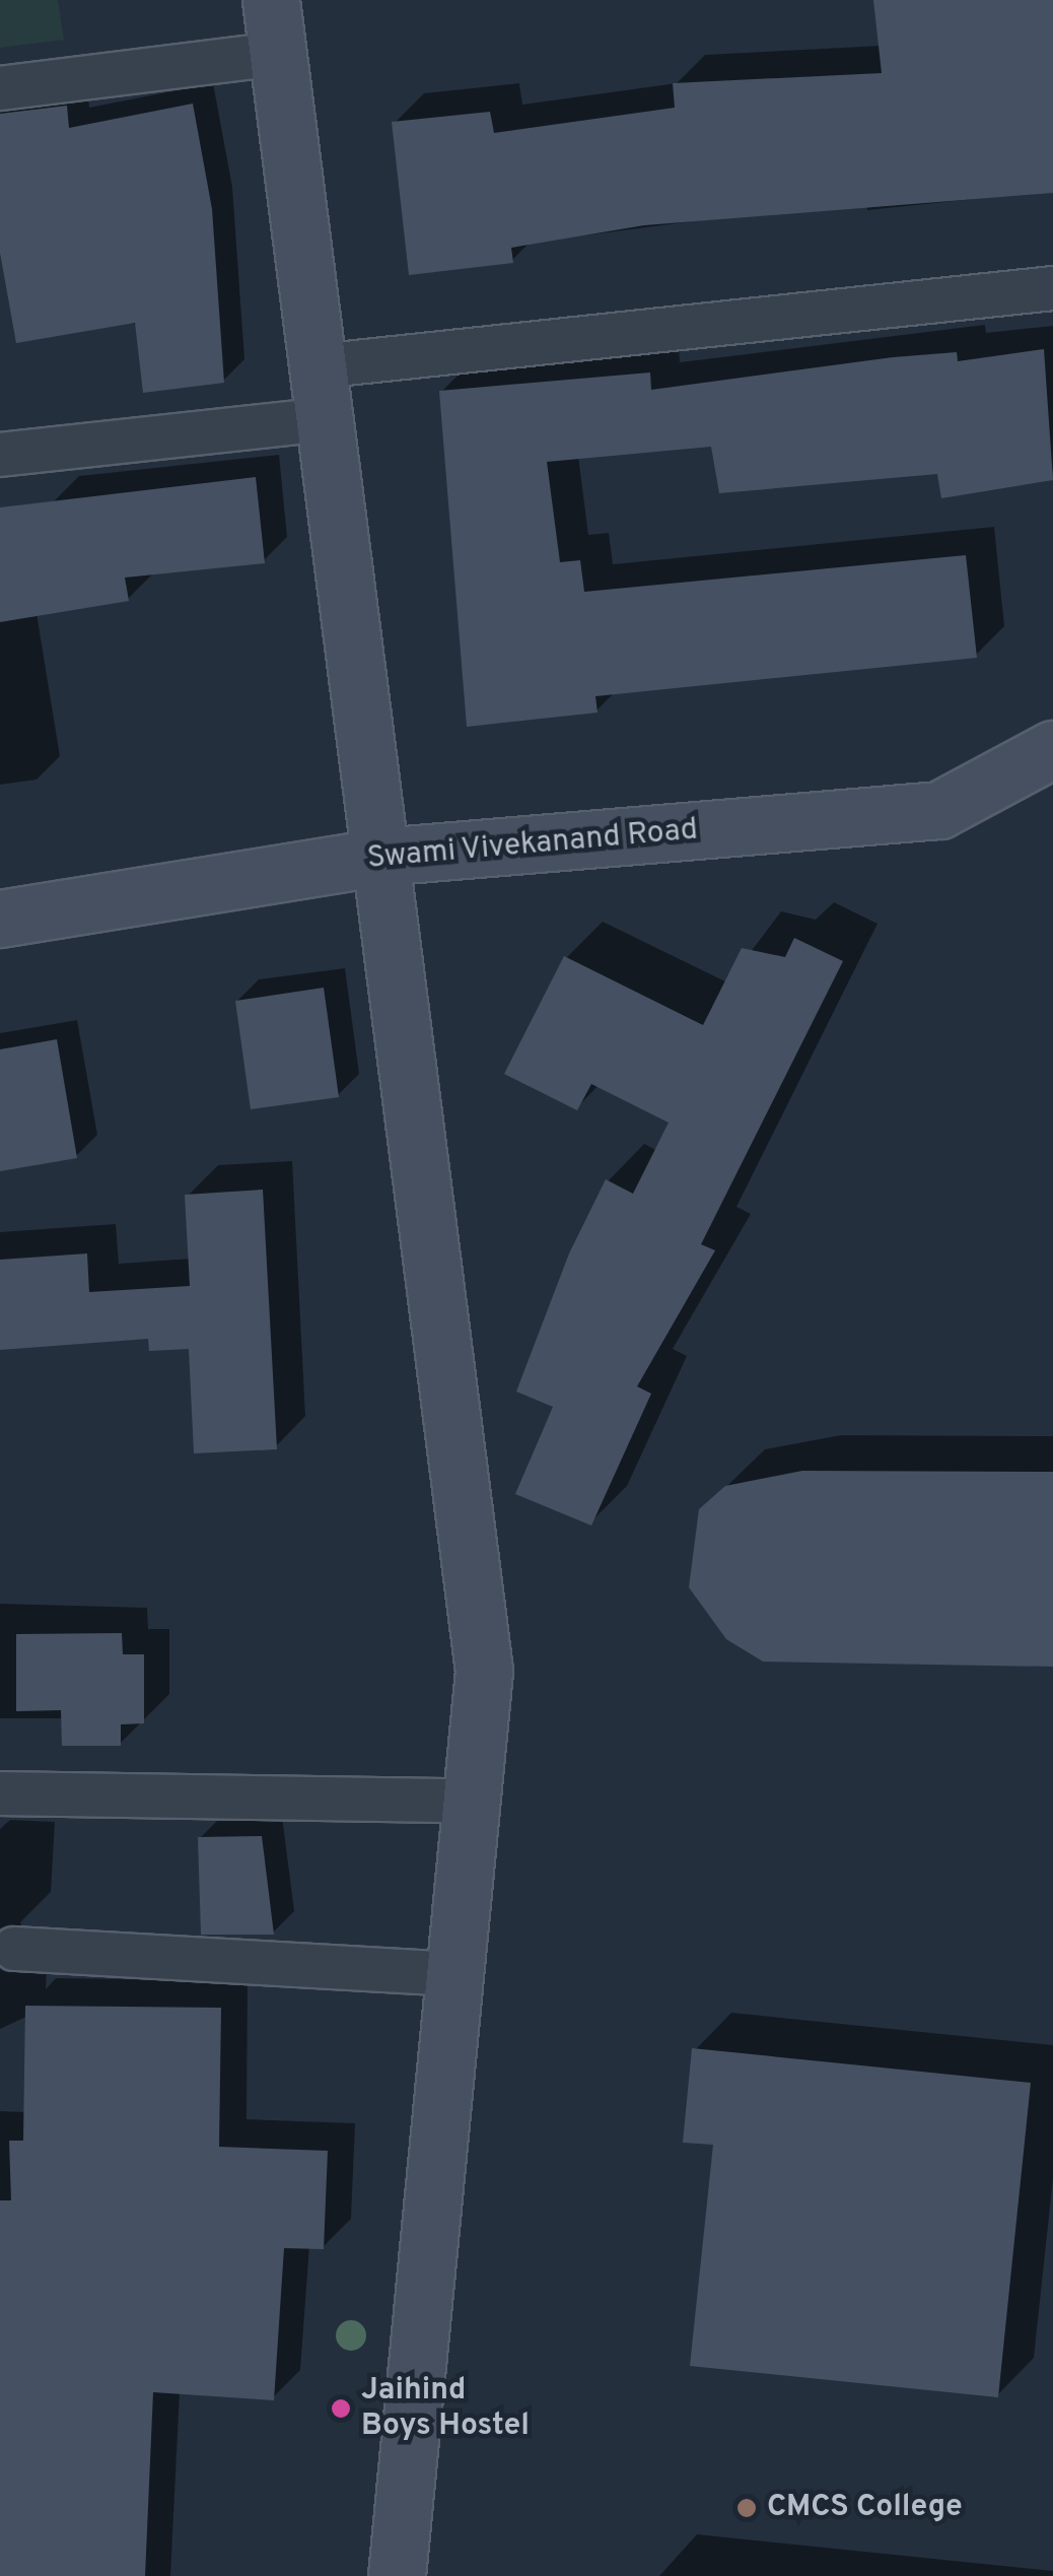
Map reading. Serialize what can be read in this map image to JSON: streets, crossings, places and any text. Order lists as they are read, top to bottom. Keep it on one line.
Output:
{"streets":{"street":["Swami Vivekanand Road"]},"places":["Jaihind Boys Hostel","CMCS College"]}
